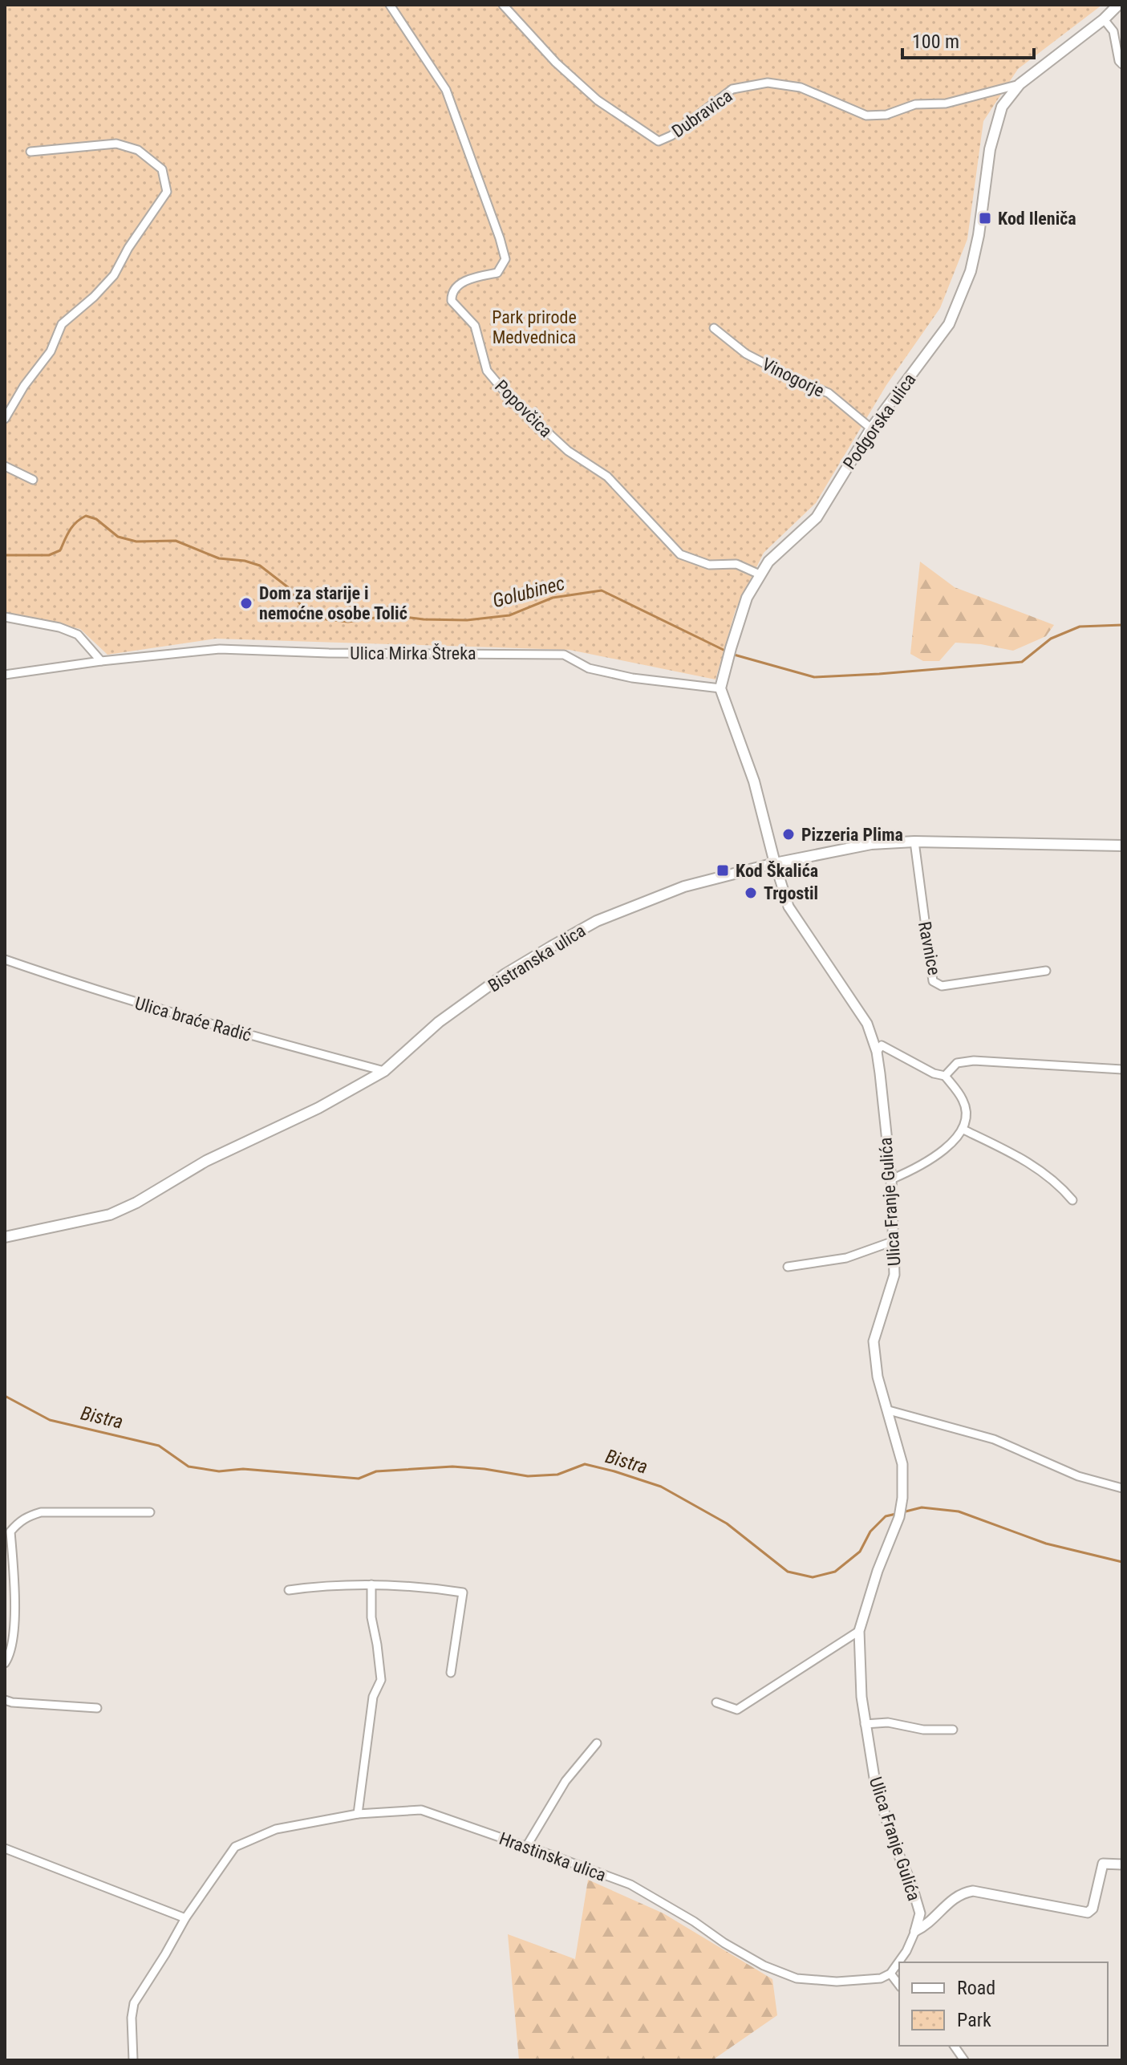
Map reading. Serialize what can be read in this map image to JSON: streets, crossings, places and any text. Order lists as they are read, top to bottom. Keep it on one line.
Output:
{"streets":{"main road":["Podgorska ulica","Bistranska ulica"],"street":["Dubravica","Vinogorje","Popovčica","Ulica Mirka Štreka","Ravnice","Ulica braće Radić","Ulica Franje Gulića","Hrastinska ulica"]},"crossings":[["Dubravica","Podgorska ulica"],["Vinogorje","Podgorska ulica"],["Popovčica","Podgorska ulica"],["Podgorska ulica","Ulica Mirka Štreka"],["Ravnice","Bistranska ulica"],["Bistranska ulica","Ulica braće Radić"],["Bistranska ulica","Ulica Franje Gulića"]],"water":["Golubinec","Bistra"],"parks":["Park prirode Medvednica"],"places":{"transit":["Kod Ileniča","Kod Škalića"],"other":["Dom za starije i nemoćne osobe Tolić","Pizzeria Plima","Trgostil"]},"legend":["Road","Park"],"scale_bar":"100 m"}
